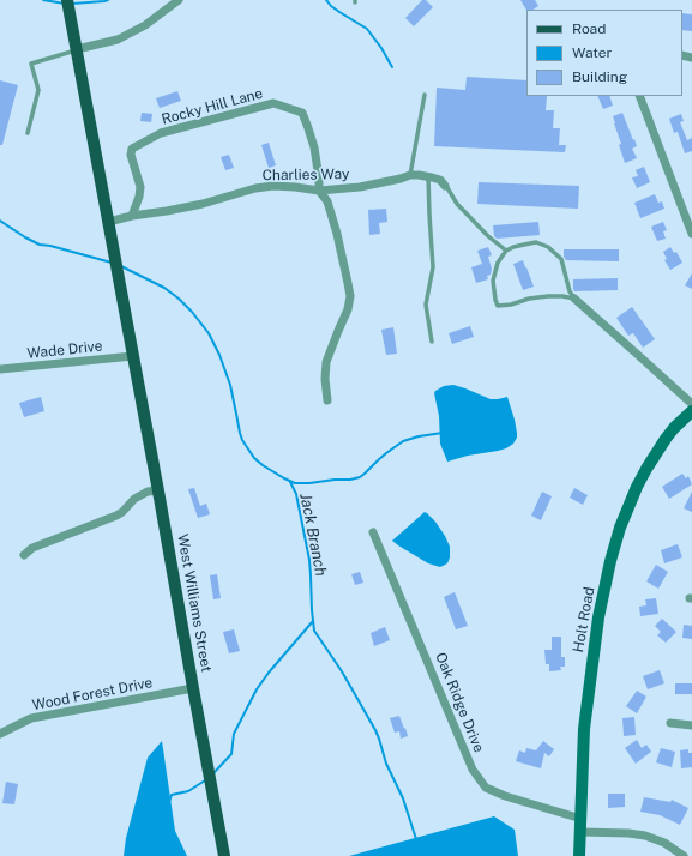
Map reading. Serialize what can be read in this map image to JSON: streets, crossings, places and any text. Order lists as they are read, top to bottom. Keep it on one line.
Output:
{"streets":{"main road":["West Williams Street"],"street":["Rocky Hill Lane","Charlies Way","Wade Drive","Holt Road","Wood Forest Drive","Oak Ridge Drive"]},"crossings":[["Rocky Hill Lane","Charlies Way"],["Charlies Way","West Williams Street"],["Wade Drive","West Williams Street"],["West Williams Street","Wood Forest Drive"],["Holt Road","Oak Ridge Drive"]],"water":["Jack Branch"],"legend":["Road","Water","Building"]}
